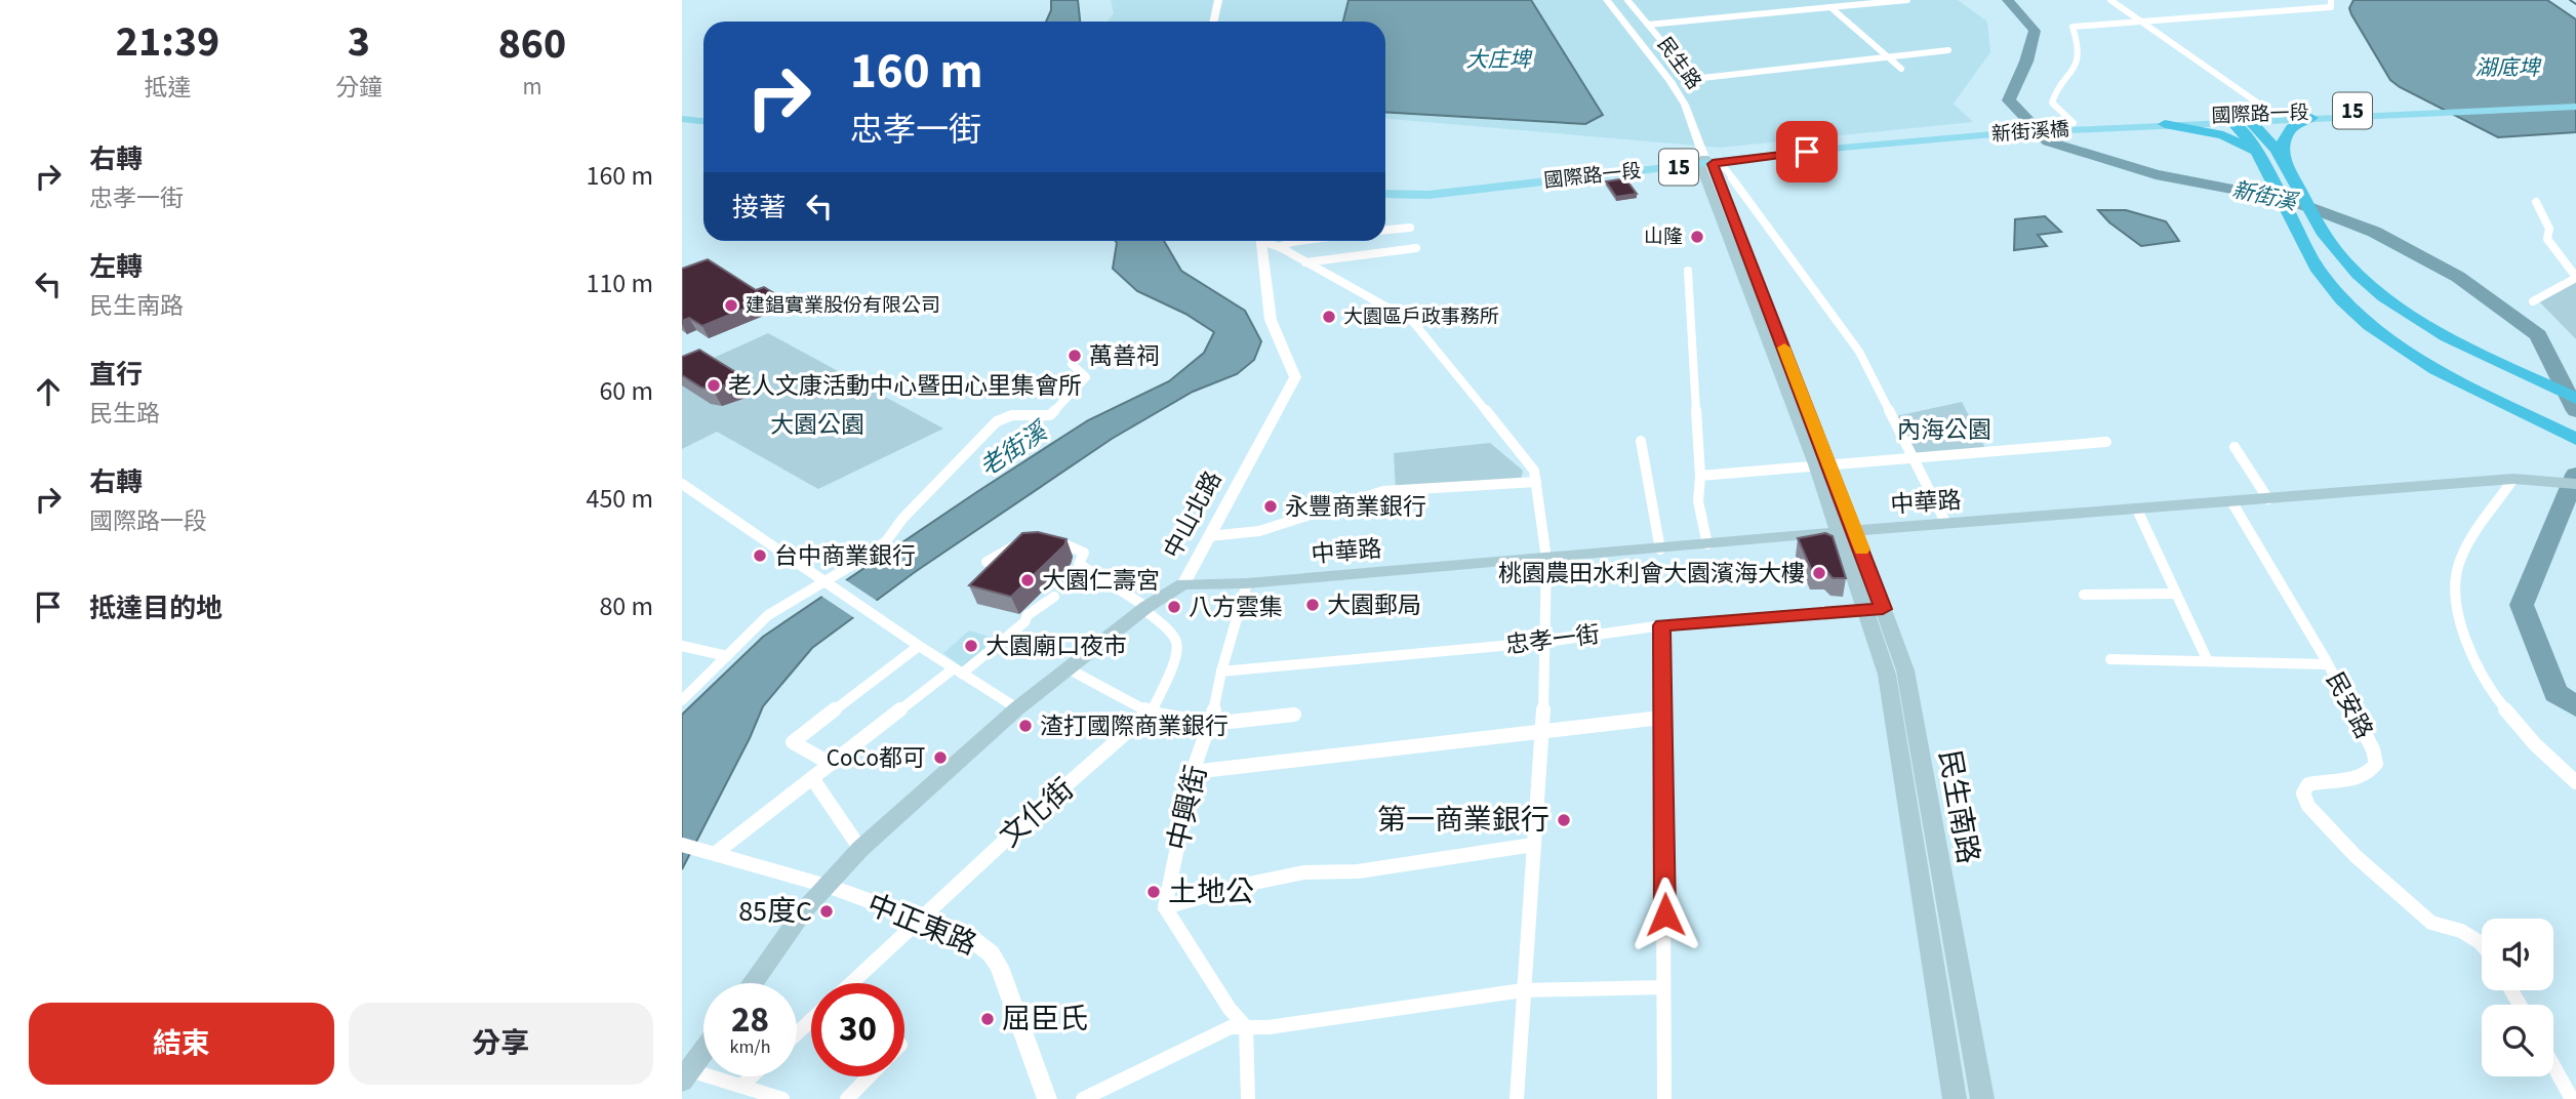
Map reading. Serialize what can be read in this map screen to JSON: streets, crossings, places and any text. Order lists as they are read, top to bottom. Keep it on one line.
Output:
{"streets":{"main road":["民生路","15","國際路一段","新街溪橋","中華路","中山北路","民生南路"],"street":["忠孝一街","民安路","中興街","文化街","中正東路"]},"crossings":[["民生路","國際路一段"],["民生路","中華路"],["民生路","民生南路"],["國際路一段","新街溪橋"],["中華路","中山北路"],["中華路","民安路"],["中華路","民生南路"],["中華路","中興街"],["中山北路","文化街"],["中山北路","中正東路"],["忠孝一街","民生南路"],["忠孝一街","中興街"],["文化街","中正東路"]],"water":["大庄埤","湖底埤","新街溪","老街溪"],"parks":["大園公園","內海公園"],"places":["山隆","建錩實業股份有限公司","大園區戶政事務所","萬善祠","老人文康活動中心暨田心里集會所","永豐商業銀行","台中商業銀行","桃園農田水利會大園濱海大樓","大園仁壽宮","大園郵局","八方雲集","大園廟口夜市","渣打國際商業銀行","CoCo都可","第一商業銀行","土地公","85度C","屈臣氏"],"page":{"eta":["21:39","抵達","3","分鐘","860","m"],"turn":["160 m","忠孝一街"],"list":[{"name":"右轉","note":"忠孝一街","value":"160 m"},{"name":"左轉","note":"民生南路","value":"110 m"},{"name":"直行","note":"民生路","value":"60 m"},{"name":"右轉","note":"國際路一段","value":"450 m"},{"name":"抵達目的地","value":"80 m"}],"then":"接著","speed":"28 km/h","limit":"30","buttons":["結束","分享"]}}
